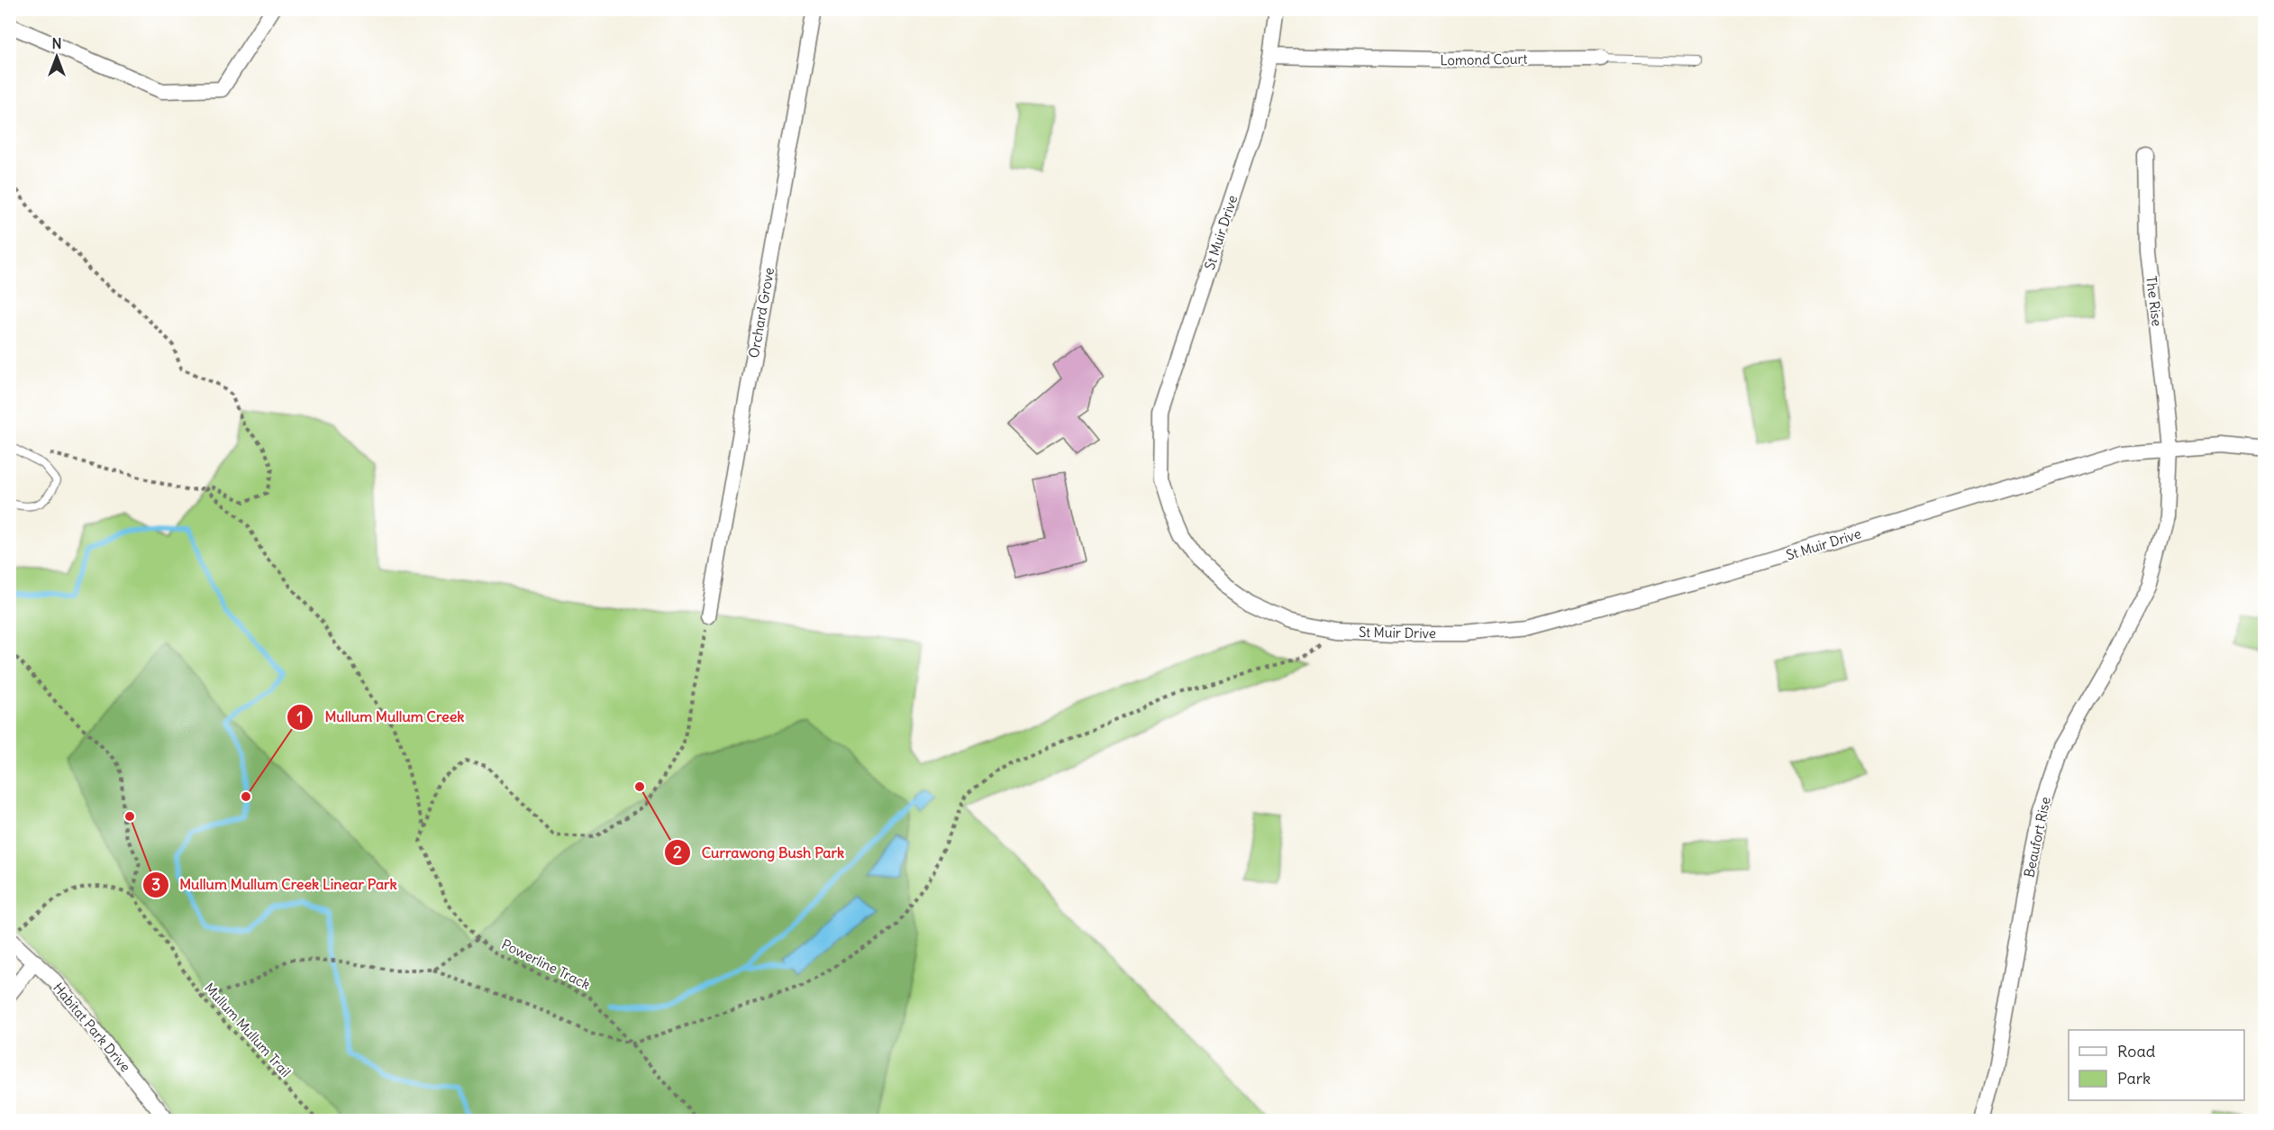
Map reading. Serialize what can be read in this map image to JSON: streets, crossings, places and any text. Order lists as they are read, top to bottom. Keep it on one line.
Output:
{"streets":{"street":["Lomond Court","St Muir Drive","The Rise","Orchard Grove","Beaufort Rise","Habitat Park Drive"],"path":["Powerline Track","Mullum Mullum Trail"]},"crossings":[["Lomond Court","St Muir Drive"],["St Muir Drive","The Rise"],["St Muir Drive","Beaufort Rise"],["The Rise","Beaufort Rise"],["Orchard Grove","Powerline Track"]],"places":["Currawong Bush Park","Mullum Mullum Creek","Mullum Mullum Creek Linear Park"],"legend":["Road","Park"],"north":"top"}
